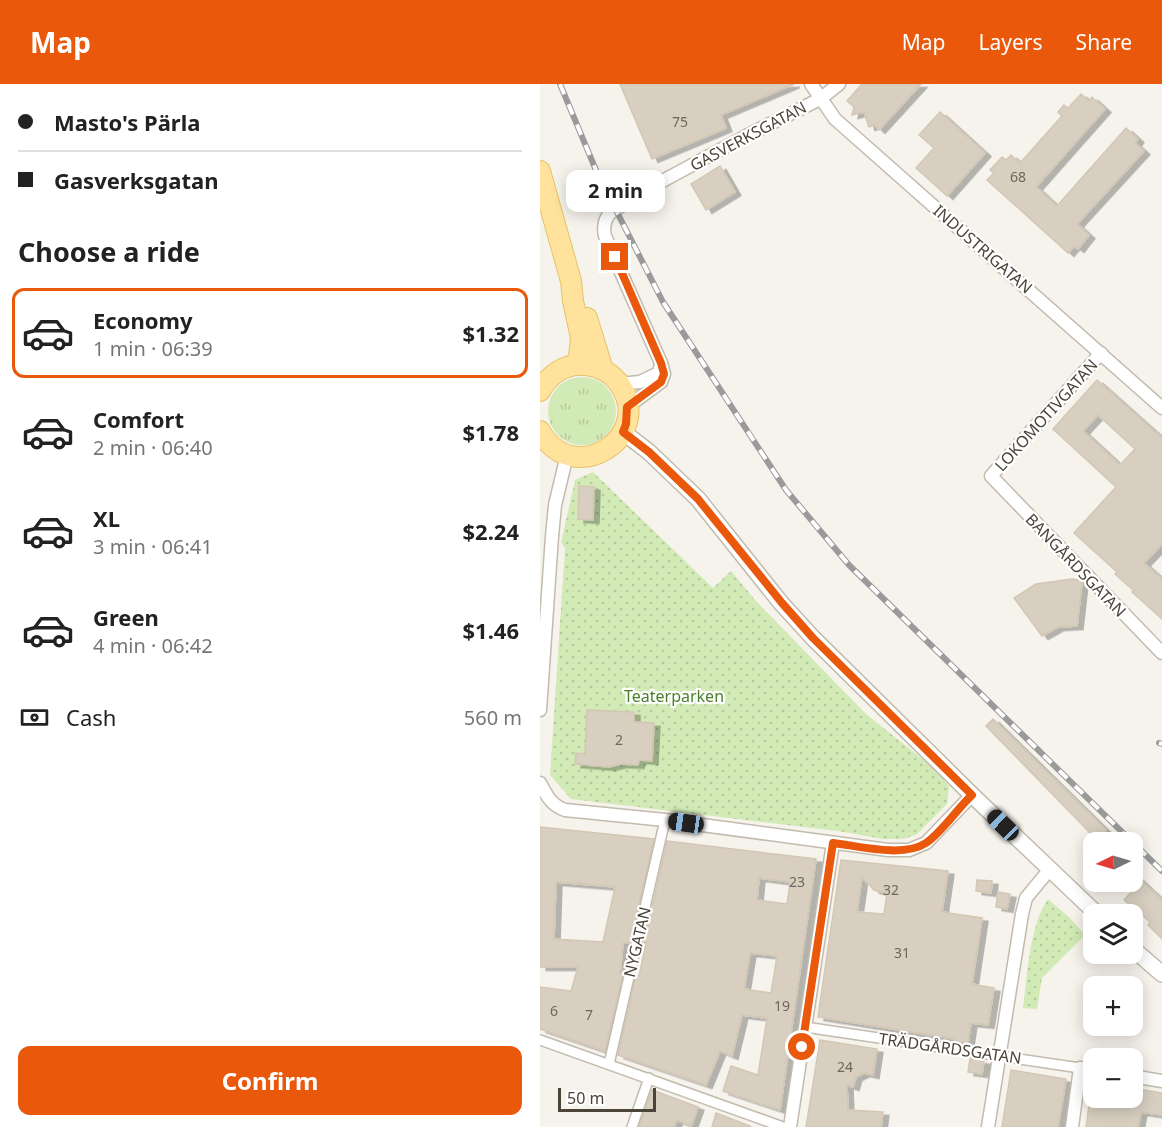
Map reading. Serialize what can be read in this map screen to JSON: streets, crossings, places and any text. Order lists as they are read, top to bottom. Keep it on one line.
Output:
{"streets":{"street":["GASVERKSGATAN","INDUSTRIGATAN","LOKOMOTIVGATAN","BANGÅRDSGATAN","NYGATAN","TRÄDGÅRDSGATAN"]},"crossings":[["GASVERKSGATAN","INDUSTRIGATAN"],["INDUSTRIGATAN","LOKOMOTIVGATAN"],["LOKOMOTIVGATAN","BANGÅRDSGATAN"]],"parks":["Teaterparken"],"house_numbers":["75","68","2","23","32","31","19","6","7","24"],"scale_bar":"50 m","north":"left","page":{"header":"Map","nav":["Map","Layers","Share"],"banner":["Masto's Pärla","Gasverksgatan"],"bubble":"2 min","heading":"Choose a ride","list":[{"name":"Economy","note":"1 min · 06:39","value":"$1.32"},{"name":"Comfort","note":"2 min · 06:40","value":"$1.78"},{"name":"XL","note":"3 min · 06:41","value":"$2.24"},{"name":"Green","note":"4 min · 06:42","value":"$1.46"}],"pay":["Cash","560 m"],"map_buttons":["+","−"],"buttons":"Confirm","scale":"50 m"}}
